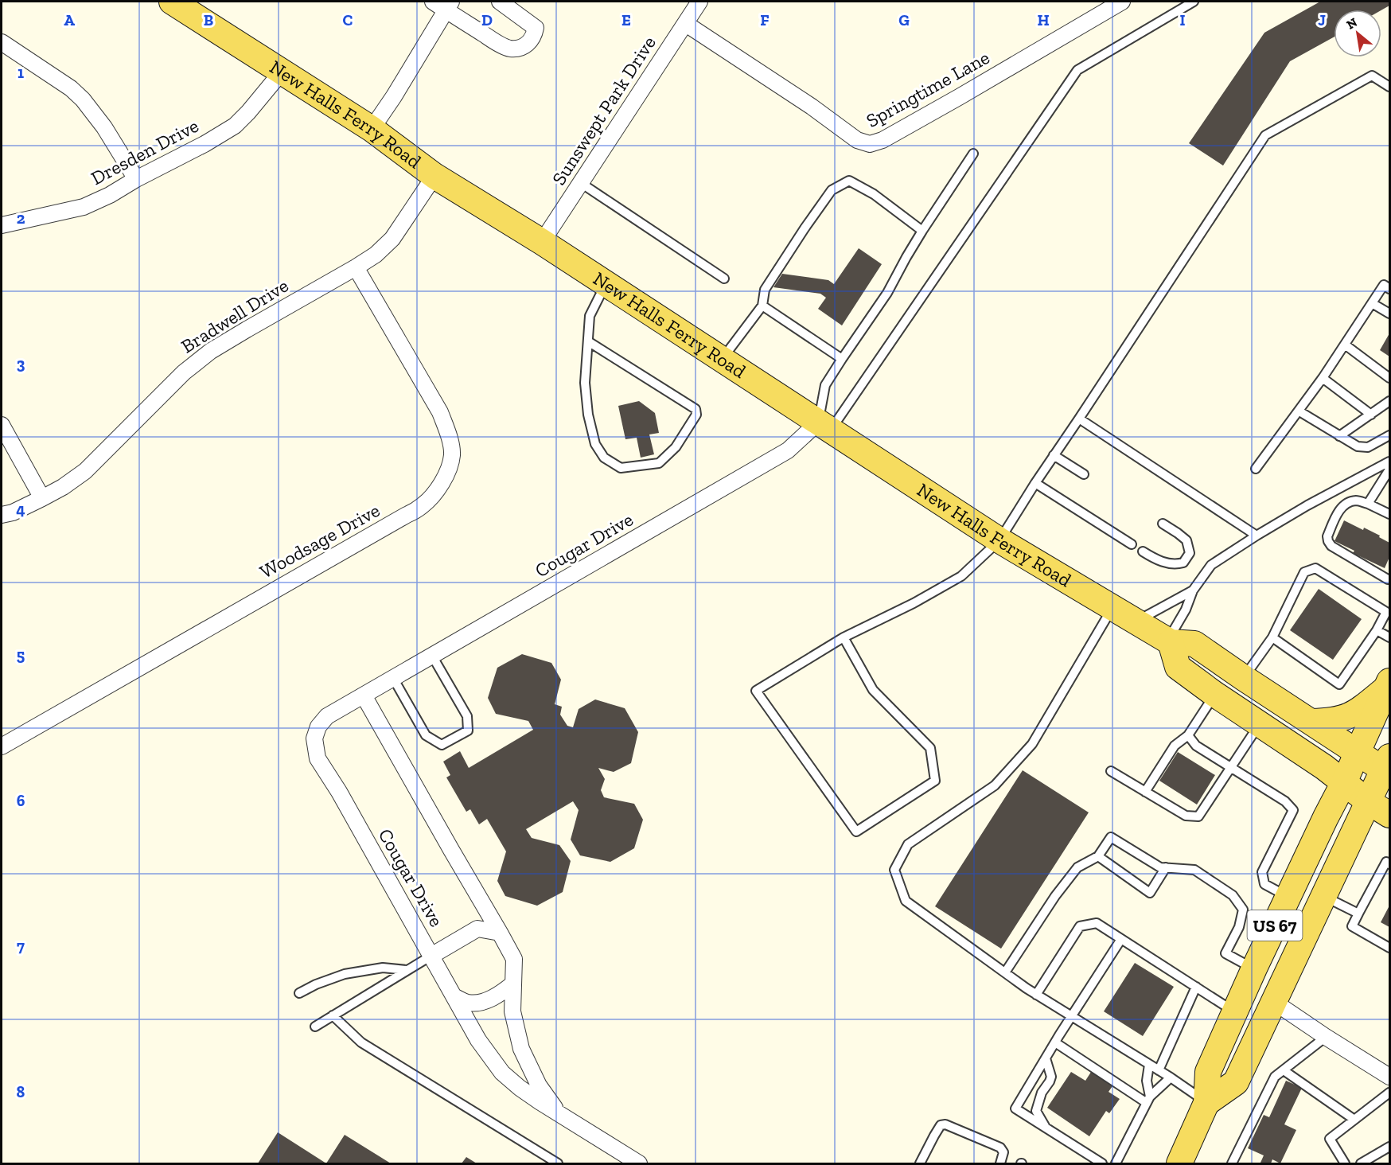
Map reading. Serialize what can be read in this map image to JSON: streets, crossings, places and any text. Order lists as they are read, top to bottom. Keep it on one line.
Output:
{"streets":{"main road":["New Halls Ferry Road","US 67"],"street":["Springtime Lane","Sunswept Park Drive","Dresden Drive","Bradwell Drive","Woodsage Drive","Cougar Drive"]},"crossings":[["Springtime Lane","Sunswept Park Drive"],["Sunswept Park Drive","New Halls Ferry Road"],["New Halls Ferry Road","Dresden Drive"],["New Halls Ferry Road","Bradwell Drive"],["New Halls Ferry Road","Cougar Drive"],["New Halls Ferry Road","US 67"],["Bradwell Drive","Woodsage Drive"]],"north":"top left","grid":{"columns":["A","B","C","D","E","F","G","H","I","J"],"rows":["1","2","3","4","5","6","7","8"]}}
